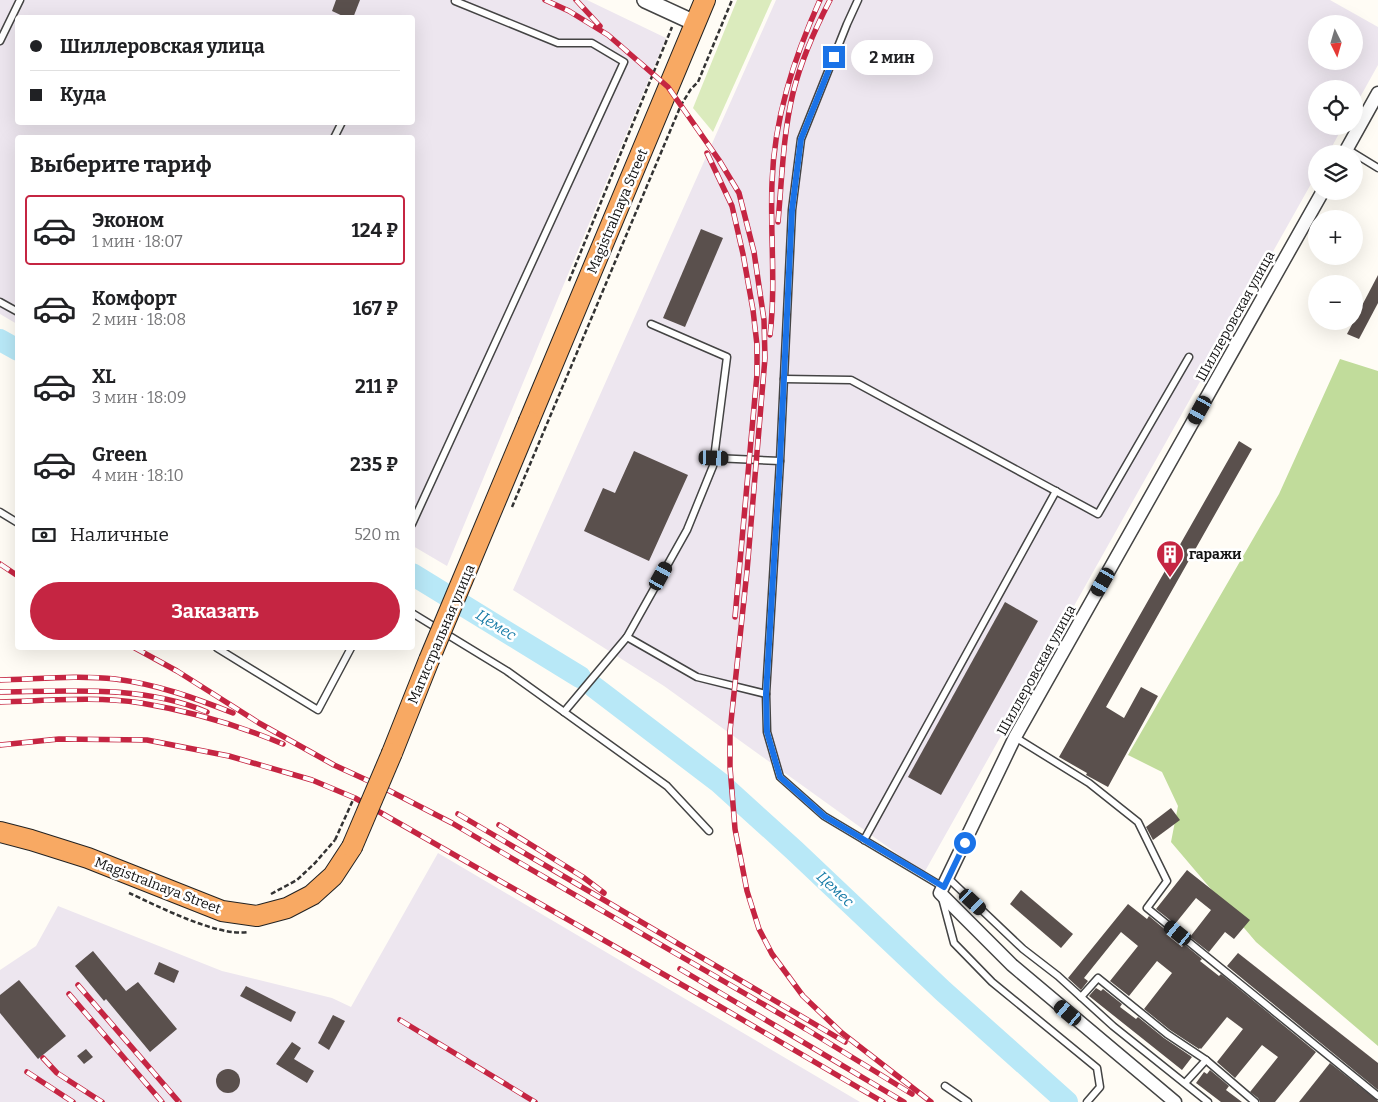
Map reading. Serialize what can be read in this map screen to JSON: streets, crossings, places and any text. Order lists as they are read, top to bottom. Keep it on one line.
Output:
{"streets":{"highway":["Magistralnaya Street","Магистральная улица"],"street":["Шиллеровская улица"]},"crossings":[["Magistralnaya Street","Магистральная улица"]],"water":["Цемес"],"places":{"building":["гаражи"]},"north":"bottom","page":{"map_buttons":["+","−"],"banner":["Шиллеровская улица","Куда"],"bubble":"2 мин","heading":"Выберите тариф","list":[{"name":"Эконом","note":"1 мин · 18:07","value":"124 ₽"},{"name":"Комфорт","note":"2 мин · 18:08","value":"167 ₽"},{"name":"XL","note":"3 мин · 18:09","value":"211 ₽"},{"name":"Green","note":"4 мин · 18:10","value":"235 ₽"}],"pay":["Наличные","520 m"],"buttons":"Заказать"}}
